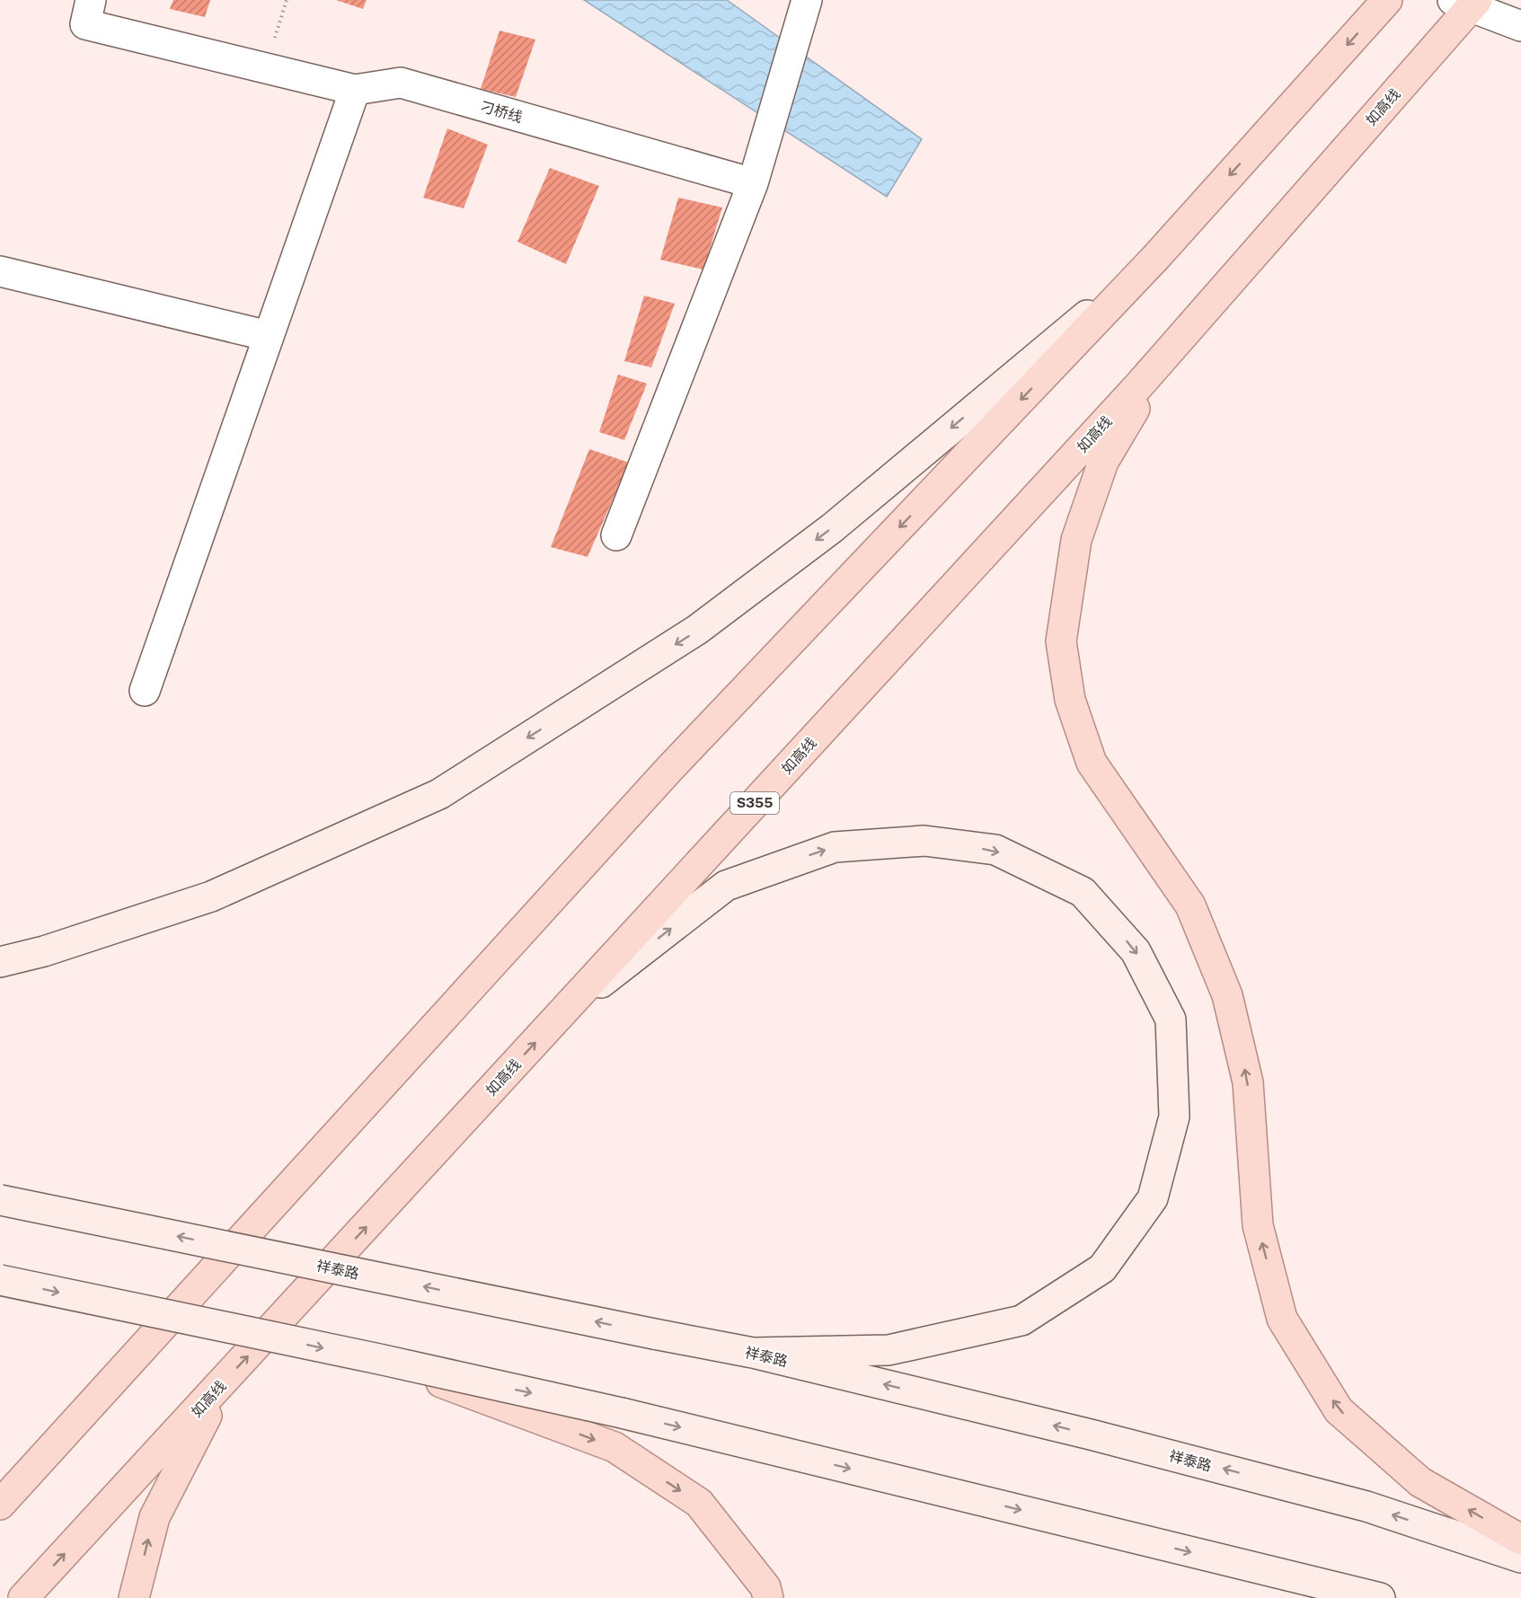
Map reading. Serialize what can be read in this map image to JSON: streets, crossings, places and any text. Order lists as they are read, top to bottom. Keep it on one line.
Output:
{"streets":{"main road":["如高线","S355","祥泰路"],"street":["刁桥线"]}}
